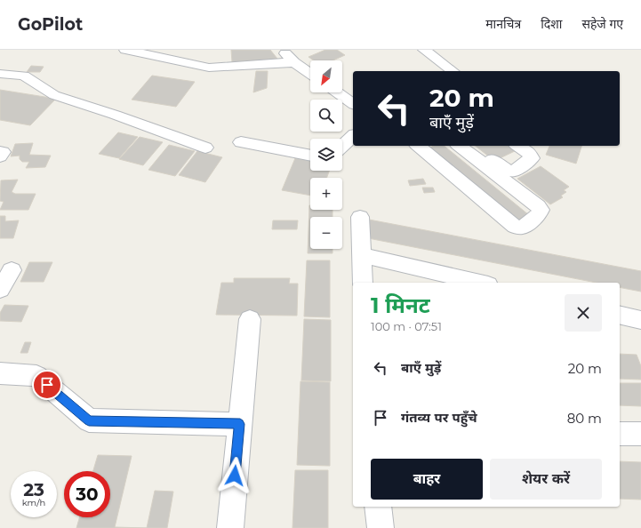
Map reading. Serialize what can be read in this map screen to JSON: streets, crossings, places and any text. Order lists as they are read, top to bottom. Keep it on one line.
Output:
{"north":"bottom left","page":{"header":"GoPilot","nav":["मानचित्र","दिशा","सहेजे गए"],"map_buttons":["+","−"],"turn":["20 m","बाएँ मुड़ें"],"heading":["1 मिनट","100 m · 07:51"],"list":[{"name":"बाएँ मुड़ें","value":"20 m"},{"name":"गंतव्य पर पहुँचे","value":"80 m"}],"buttons":["बाहर","शेयर करें"],"speed":"23 km/h","limit":"30"}}
